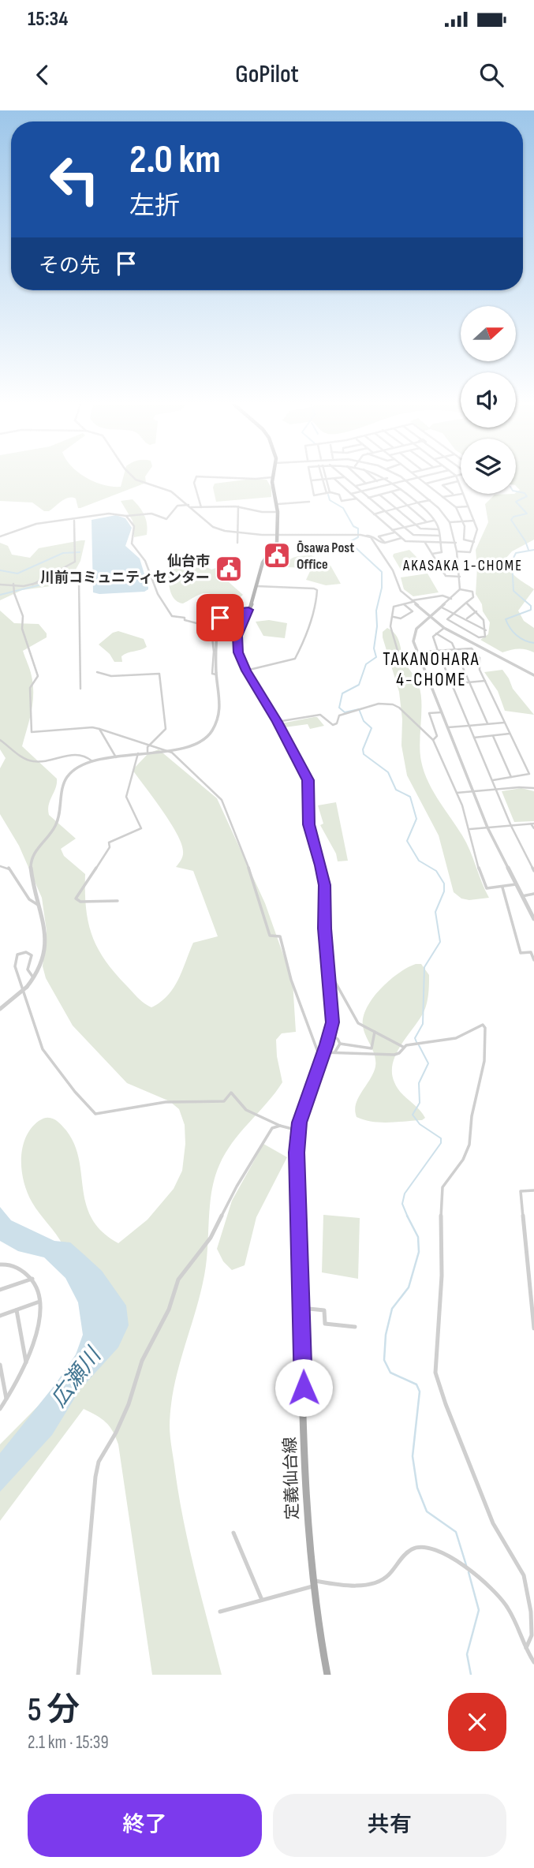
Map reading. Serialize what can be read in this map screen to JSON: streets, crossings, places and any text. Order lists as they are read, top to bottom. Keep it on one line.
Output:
{"streets":{"main road":["定義仙台線"]},"districts":["AKASAKA 1-CHOME","TAKANOHARA 4-CHOME"],"water":["広瀬川"],"places":{"public building":["Ōsawa Post Office","仙台市 川前コミュニティセンター"]},"north":"right","page":{"status":"15:34","header":"GoPilot","turn":["2.0 km","左折"],"then":"その先","heading":["5 分","2.1 km · 15:39"],"buttons":["終了","共有"]}}
